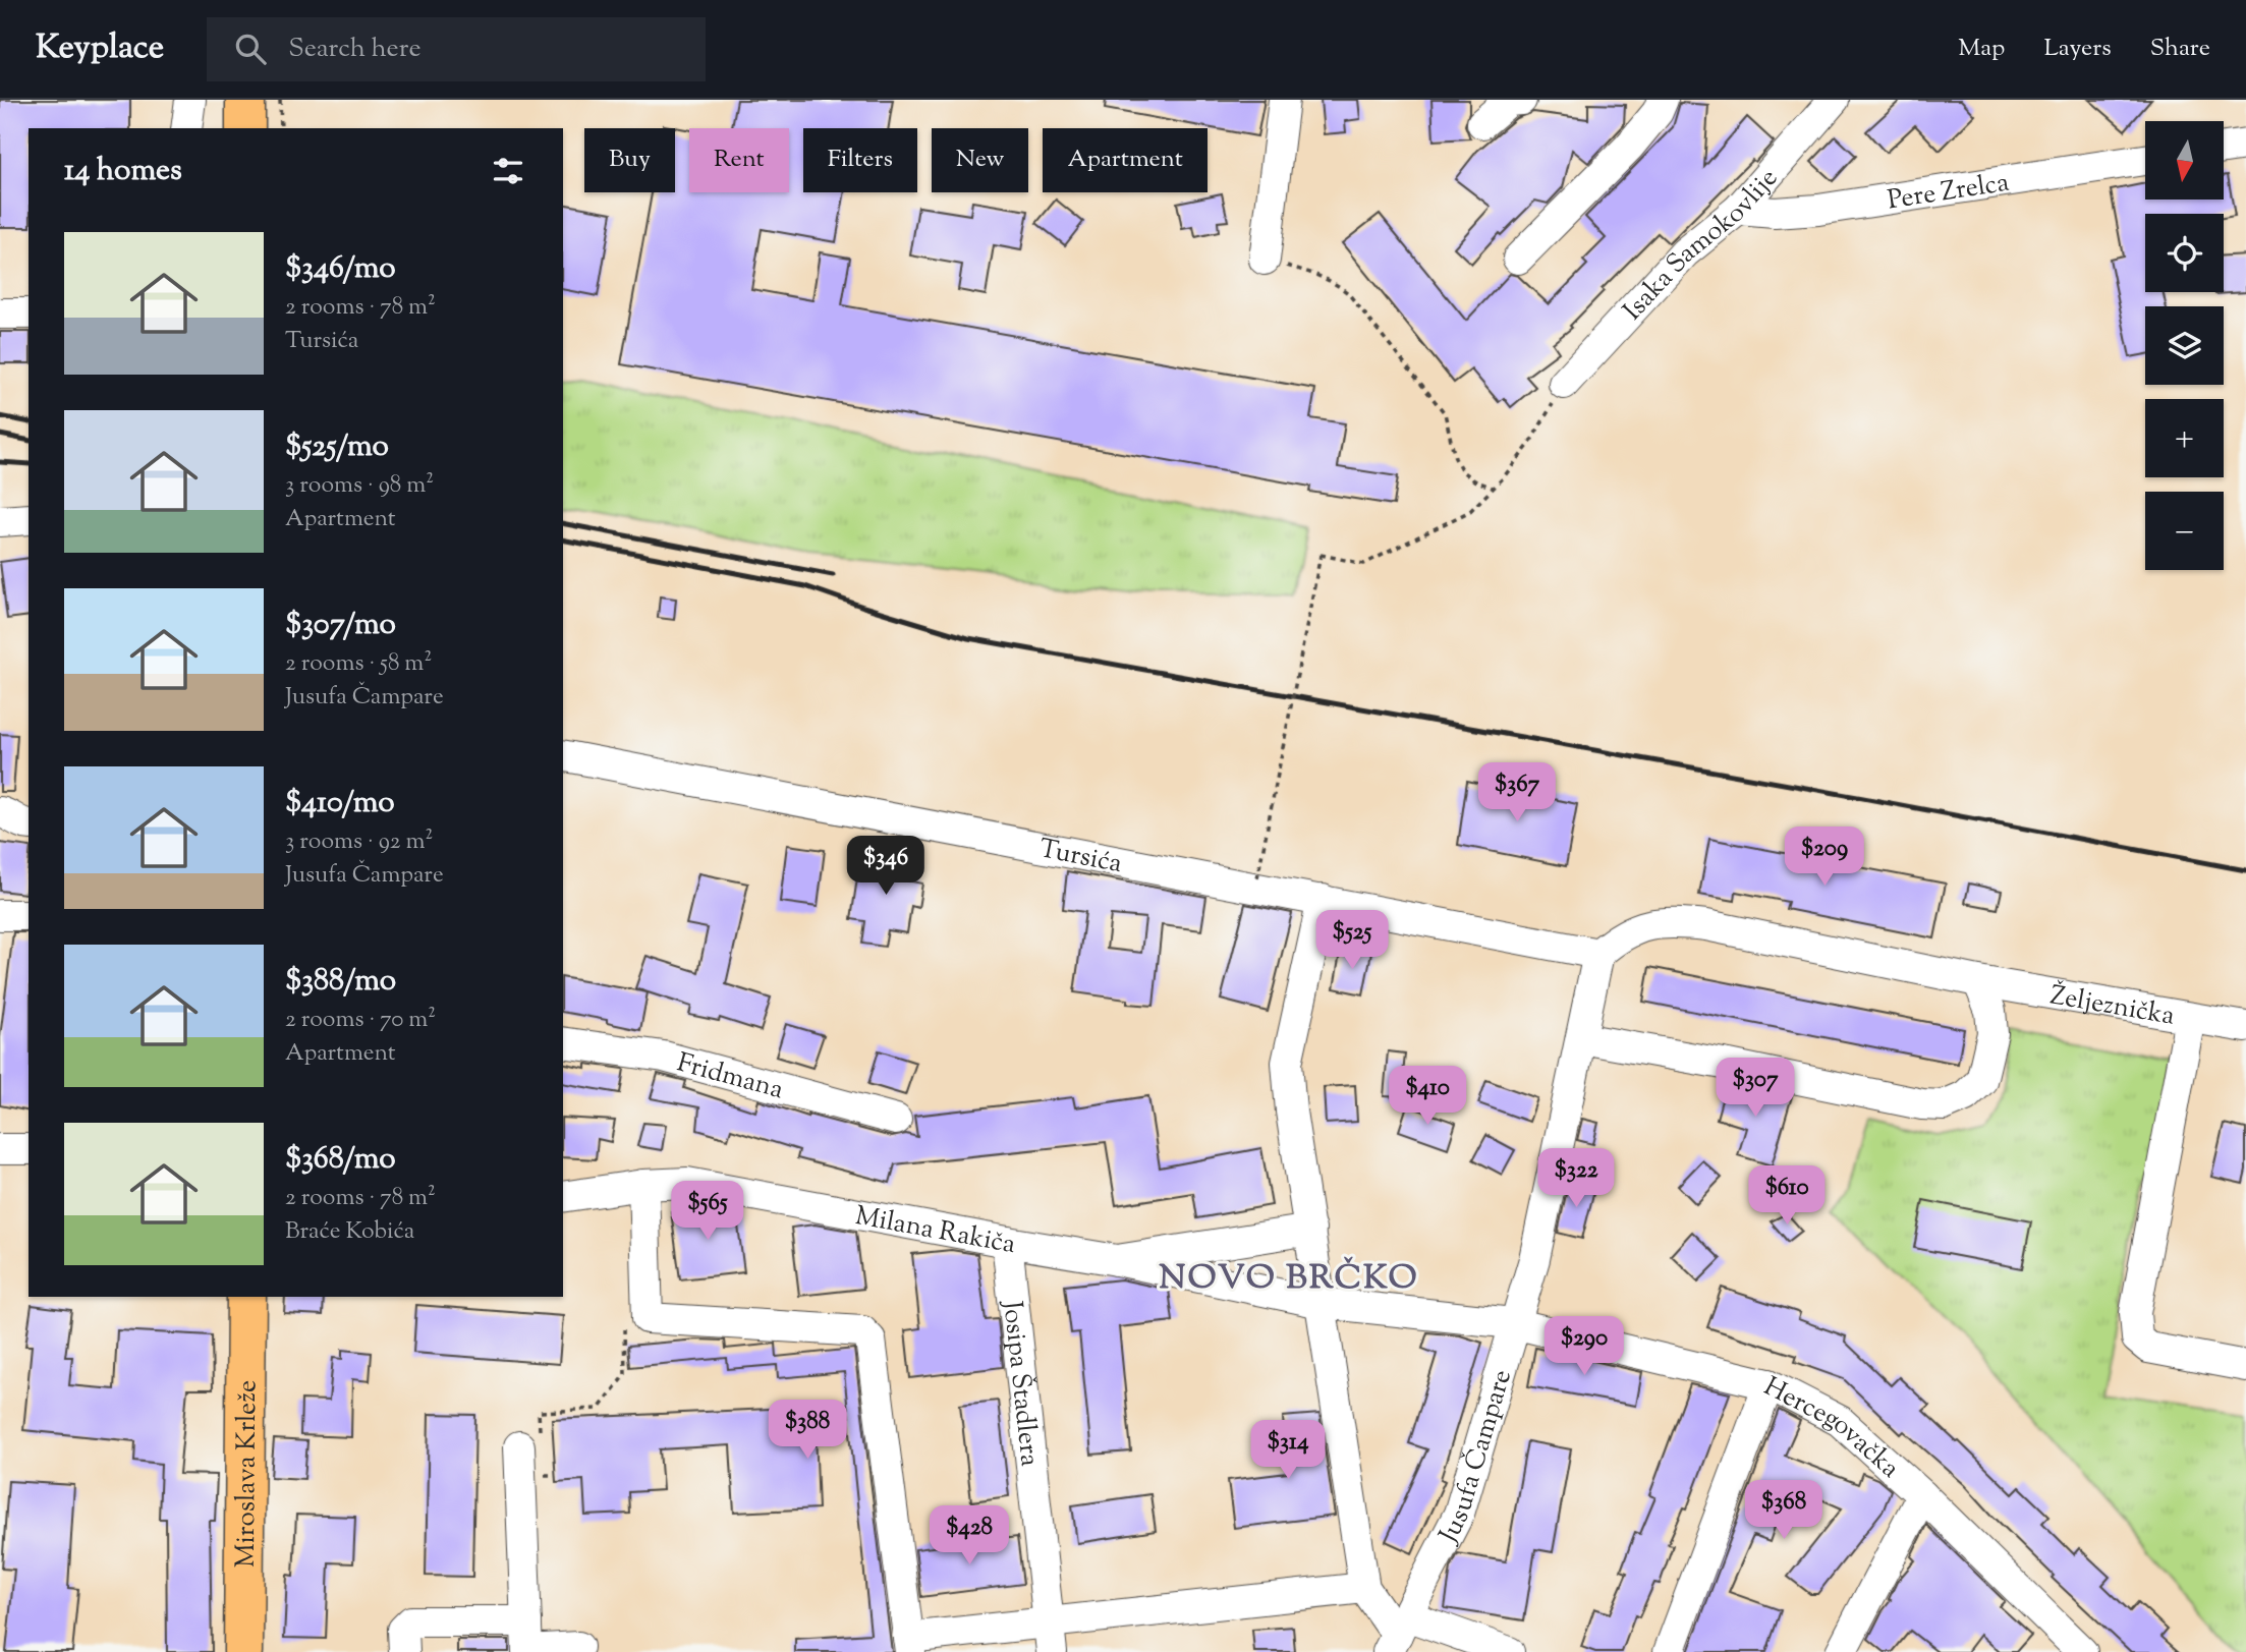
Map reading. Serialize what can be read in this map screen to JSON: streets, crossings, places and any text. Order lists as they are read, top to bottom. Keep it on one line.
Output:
{"streets":{"main road":["Miroslava Krleže"],"street":["Pere Zrelca","Isaka Samokovlije","Tursića","Željeznička","Fridmana","Milana Rakiča","Josipa Štadlera","Hercegovačka","Jusufa Čampare"]},"crossings":[["Pere Zrelca","Isaka Samokovlije"],["Tursića","Željeznička"],["Tursića","Jusufa Čampare"],["Željeznička","Jusufa Čampare"],["Milana Rakiča","Josipa Štadlera"],["Milana Rakiča","Hercegovačka"],["Hercegovačka","Jusufa Čampare"]],"districts":["NOVO BRČKO"],"north":"bottom","page":{"header":"Keyplace","search":"Search here","nav":["Map","Layers","Share"],"map_buttons":["+","−"],"chip":["Buy","Rent","Filters","New","Apartment"],"heading":"14 homes","list":[{"name":"$346/mo","note":"2 rooms · 78 m² · Tursića"},{"name":"$525/mo","note":"3 rooms · 98 m² · Apartment"},{"name":"$307/mo","note":"2 rooms · 58 m² · Jusufa Čampare"},{"name":"$410/mo","note":"3 rooms · 92 m² · Jusufa Čampare"},{"name":"$388/mo","note":"2 rooms · 70 m² · Apartment"},{"name":"$368/mo","note":"2 rooms · 78 m² · Braće Kobića"}],"price":["$367","$209","$346","$525","$307","$410","$322","$610","$565","$290","$388","$314","$368","$428"]}}
